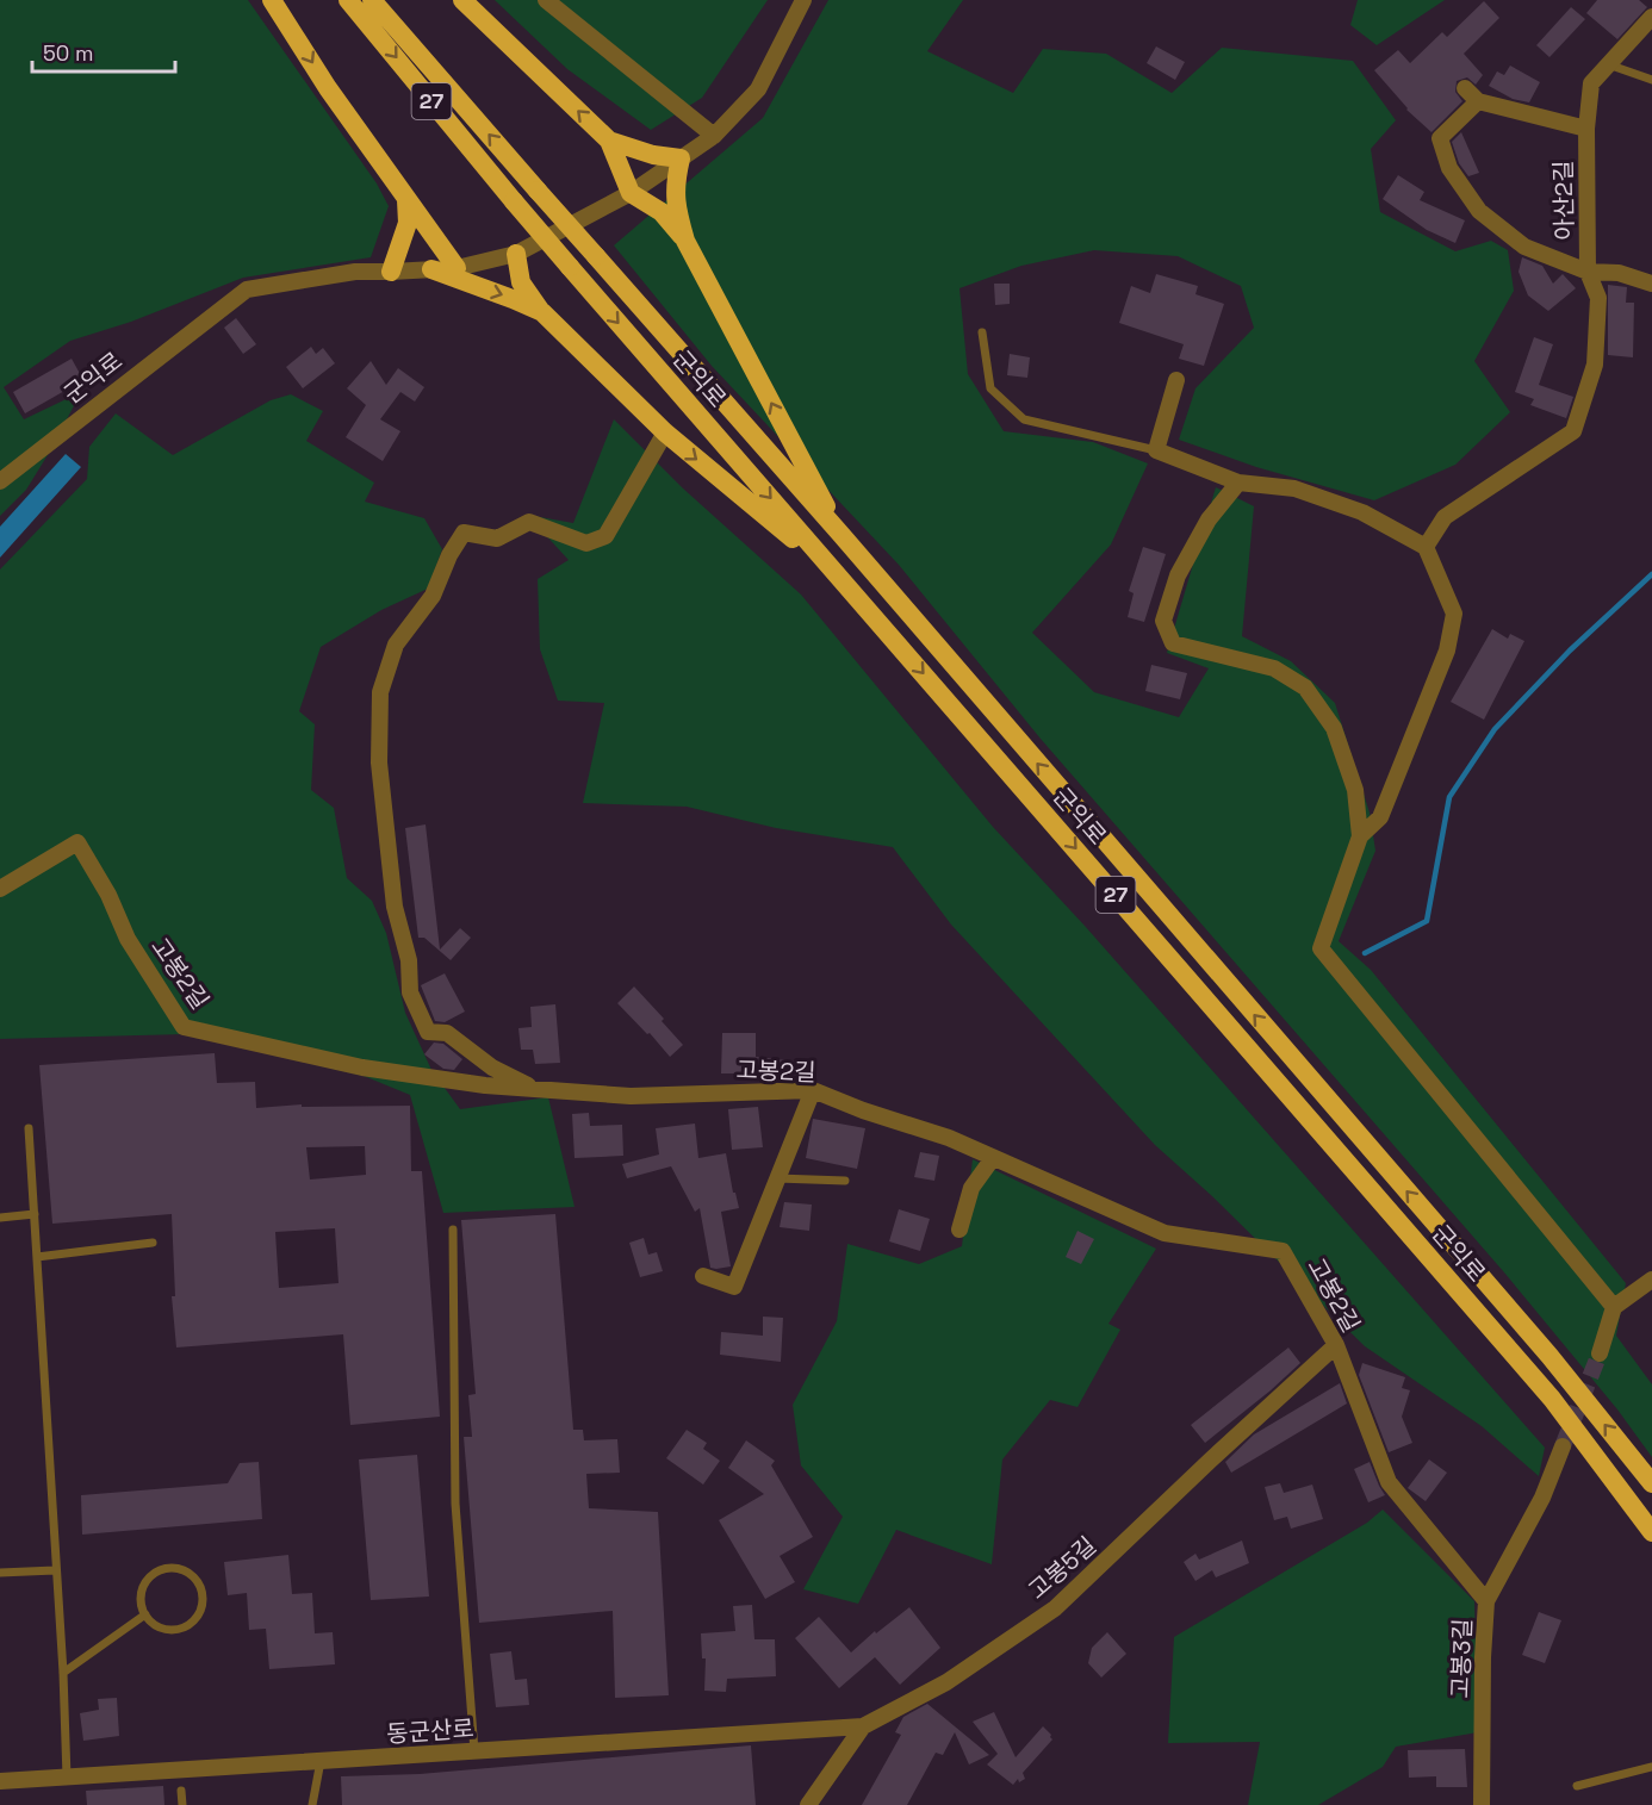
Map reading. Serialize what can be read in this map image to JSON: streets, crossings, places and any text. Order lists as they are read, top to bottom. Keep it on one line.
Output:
{"streets":{"highway":["27","군익로"],"street":["아산2길","고봉2길","고봉5길","고봉3길","동군산로"]},"crossings":[["고봉2길","고봉5길"],["고봉2길","고봉3길"],["고봉5길","동군산로"]],"scale_bar":"50 m"}
